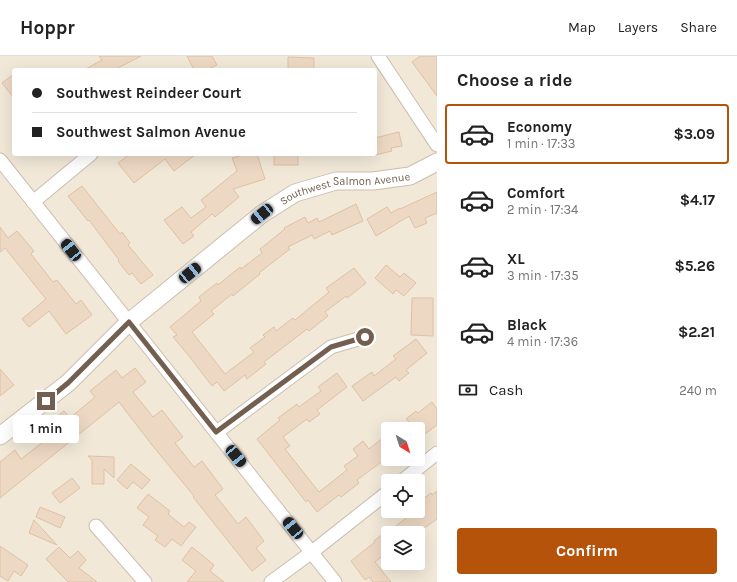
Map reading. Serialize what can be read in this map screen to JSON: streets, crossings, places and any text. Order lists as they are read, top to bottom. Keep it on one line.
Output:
{"streets":{"street":["Southwest Salmon Avenue"]},"north":"bottom right","page":{"header":"Hoppr","nav":["Map","Layers","Share"],"heading":"Choose a ride","banner":["Southwest Reindeer Court","Southwest Salmon Avenue"],"list":[{"name":"Economy","note":"1 min · 17:33","value":"$3.09"},{"name":"Comfort","note":"2 min · 17:34","value":"$4.17"},{"name":"XL","note":"3 min · 17:35","value":"$5.26"},{"name":"Black","note":"4 min · 17:36","value":"$2.21"}],"pay":["Cash","240 m"],"bubble":"1 min","buttons":"Confirm"}}
